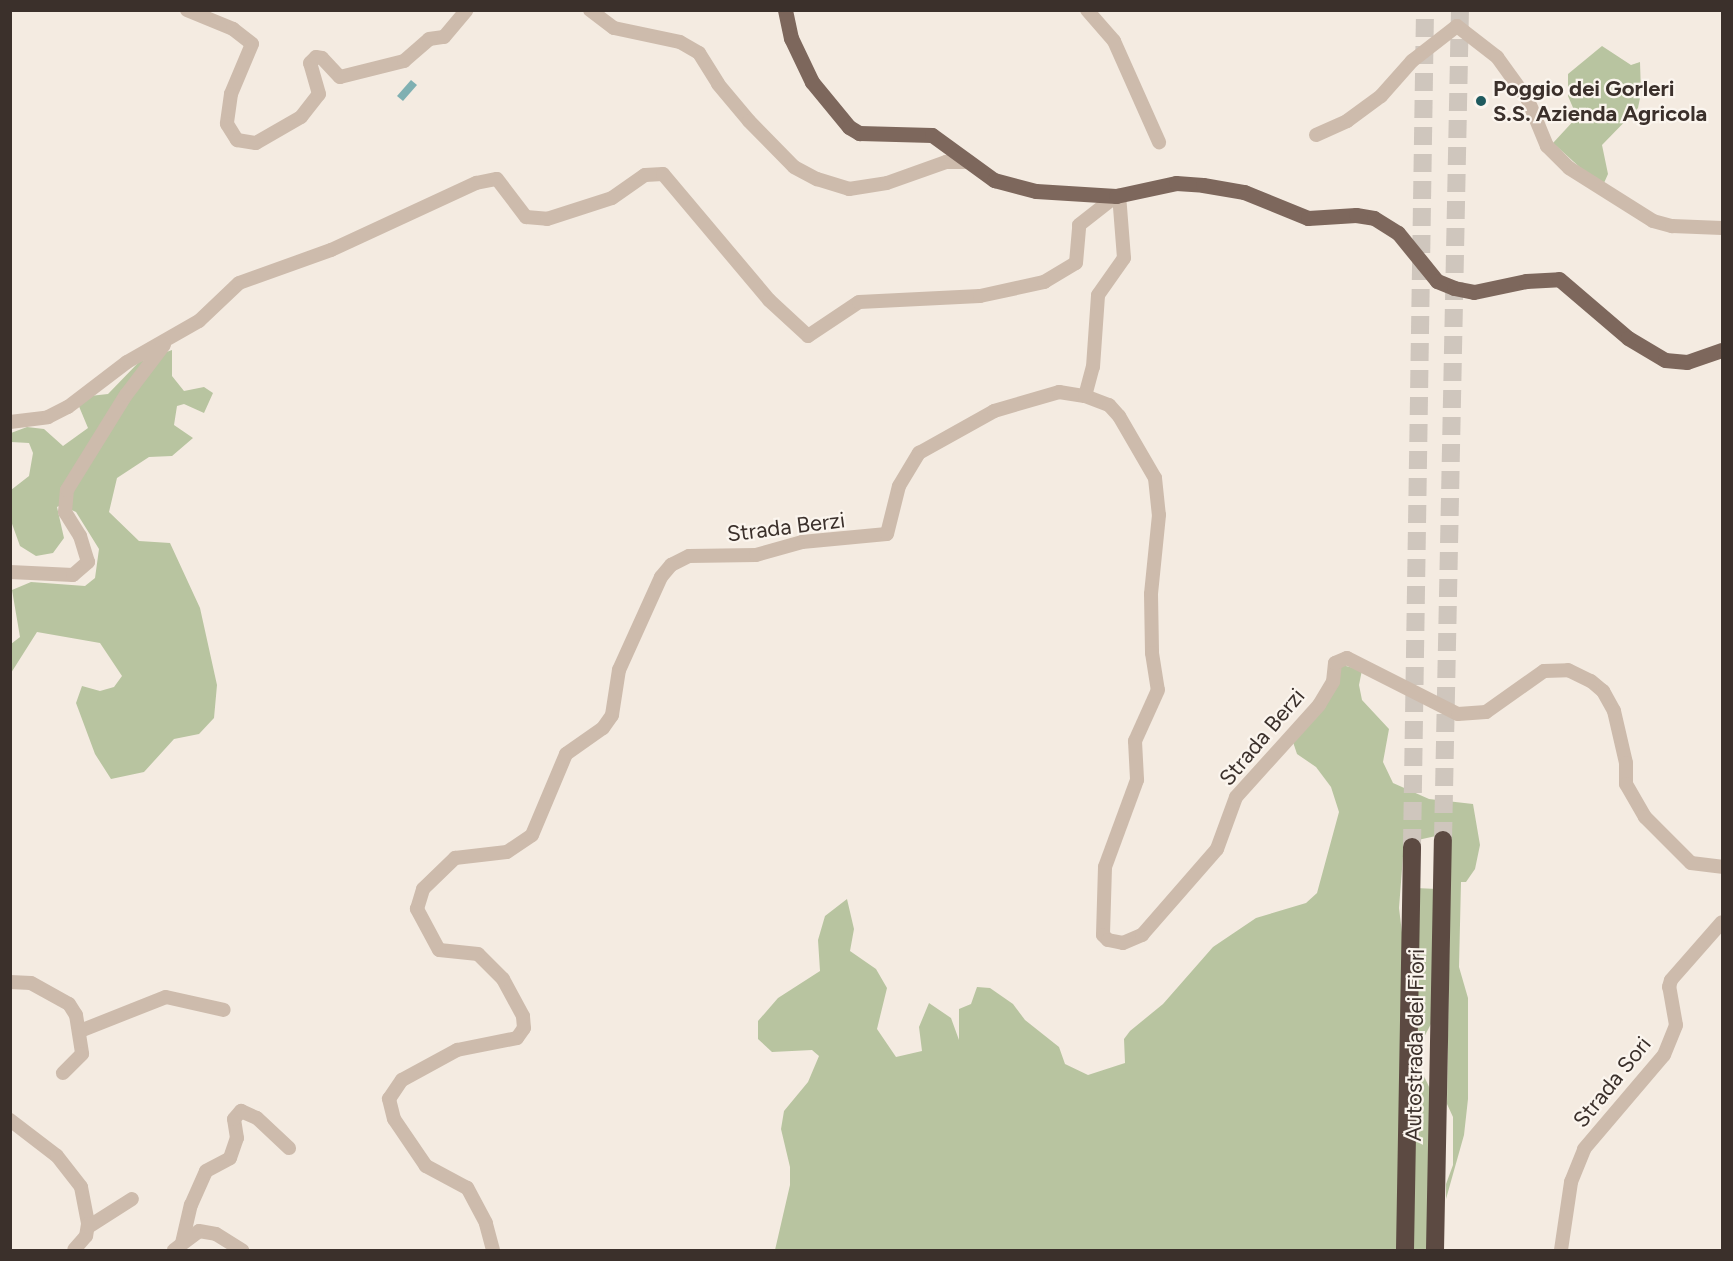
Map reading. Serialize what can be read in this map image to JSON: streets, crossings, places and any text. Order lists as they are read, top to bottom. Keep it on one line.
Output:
{"streets":{"highway":["Autostrada dei Fiori"],"street":["Strada Berzi","Strada Sori"]},"places":["Poggio dei Gorleri S.S. Azienda Agricola"]}
